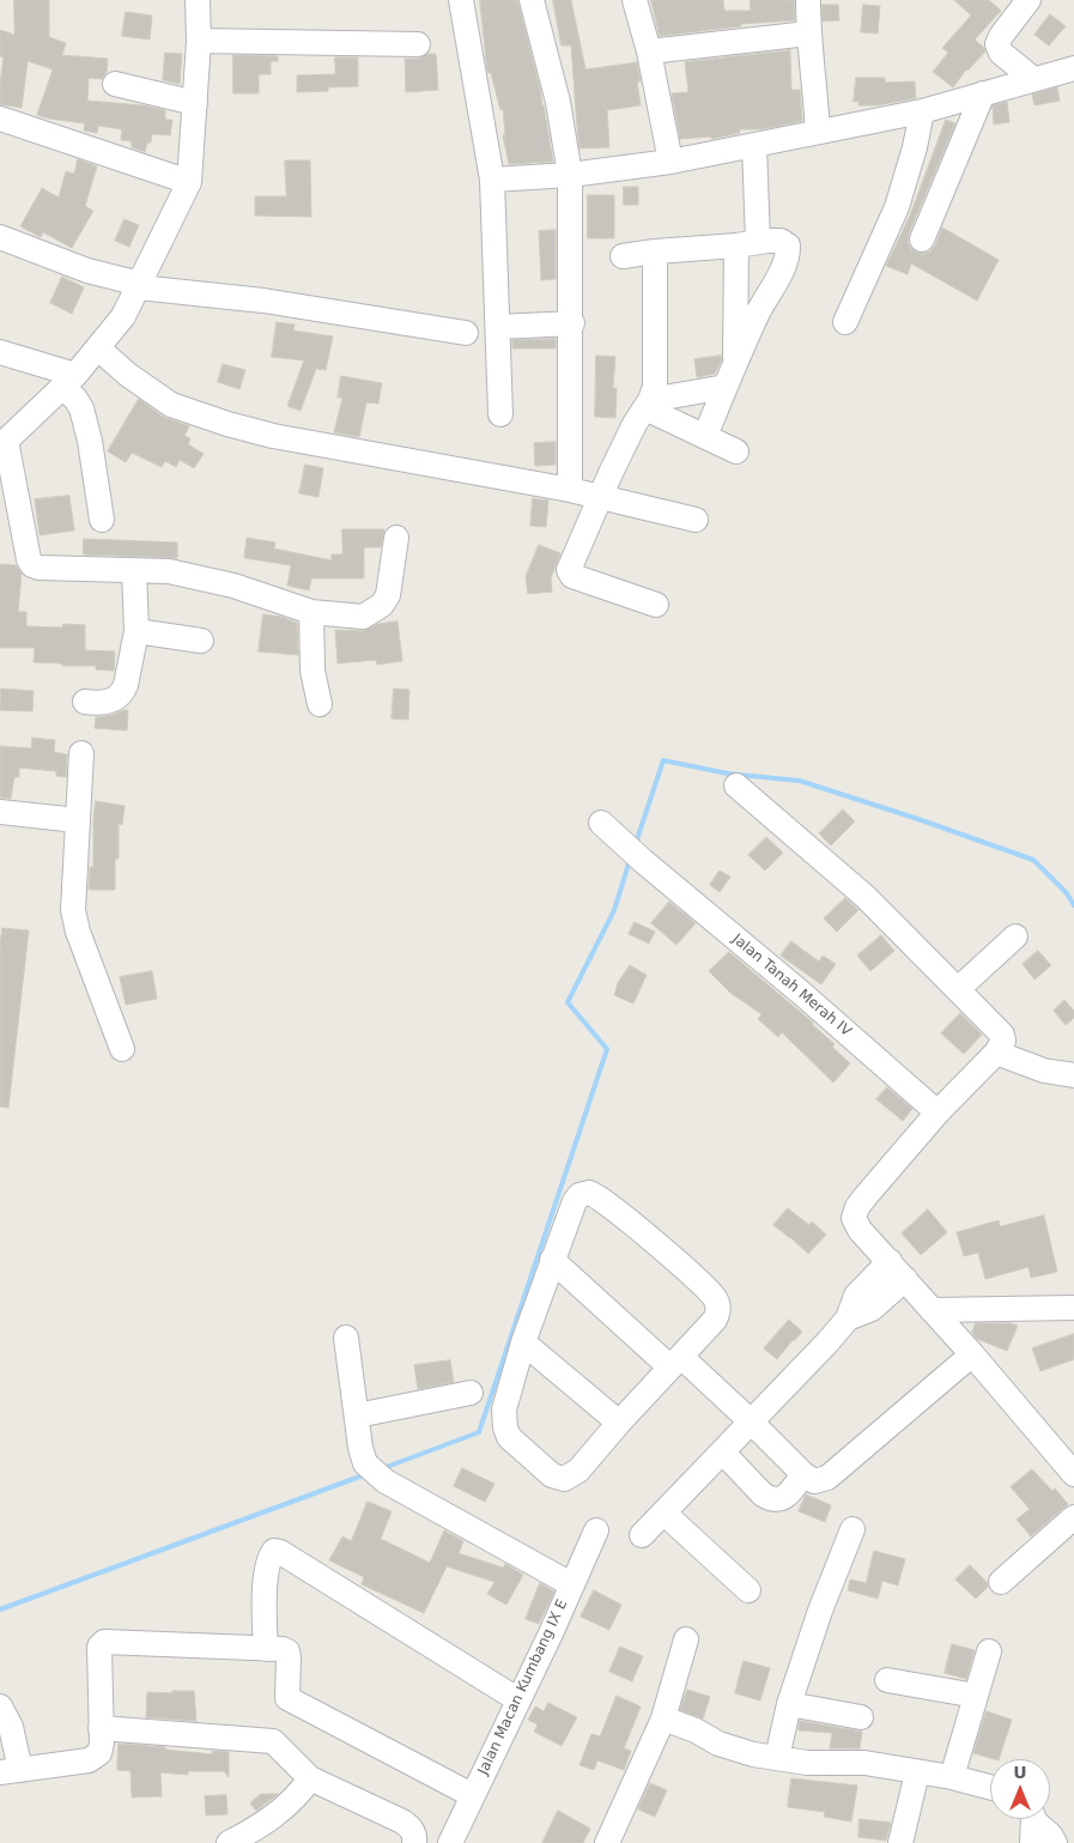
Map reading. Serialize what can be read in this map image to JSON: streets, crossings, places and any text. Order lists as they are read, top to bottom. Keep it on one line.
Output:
{"streets":{"street":["Jalan Tanah Merah IV","Jalan Macan Kumbang IX E"]},"north":"top"}
